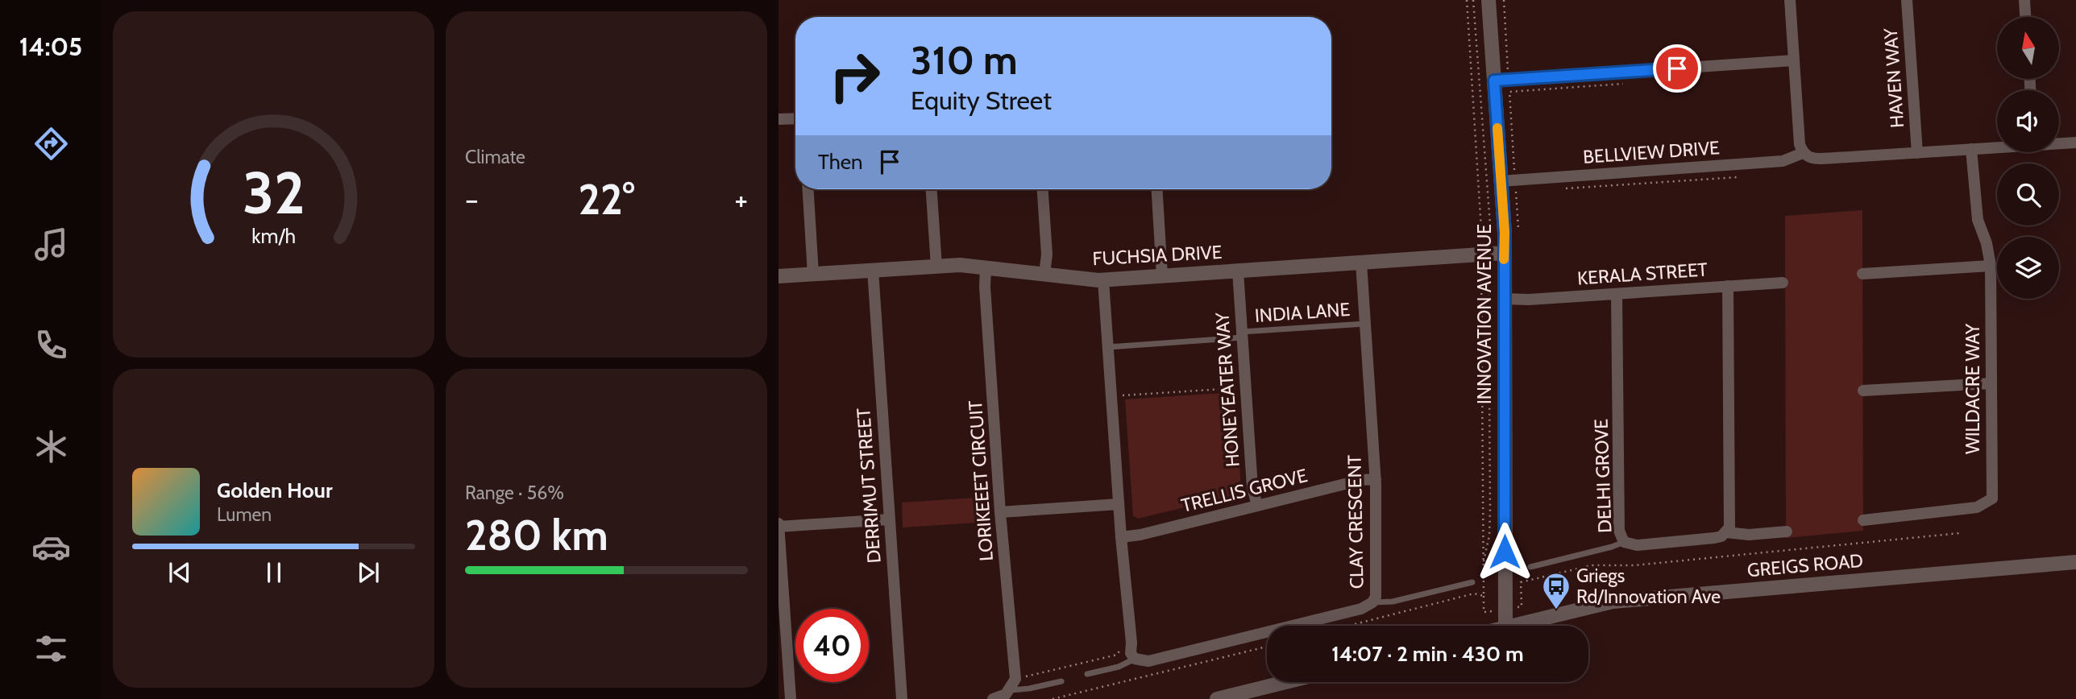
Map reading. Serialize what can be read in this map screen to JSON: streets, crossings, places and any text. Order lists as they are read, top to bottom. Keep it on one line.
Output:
{"streets":{"street":["HAVEN WAY","BELLVIEW DRIVE","FUCHSIA DRIVE","KERALA STREET","INNOVATION AVENUE","WILDACRE WAY","HONEYEATER WAY","DELHI GROVE","LORIKEEET CIRCUIT","DERRIMUT STREET","TRELLIS GROVE","CLAY CRESCENT","GREIGS ROAD"],"lane":["INDIA LANE"]},"crossings":[["BELLVIEW DRIVE","INNOVATION AVENUE"],["FUCHSIA DRIVE","INNOVATION AVENUE"],["FUCHSIA DRIVE","HONEYEATER WAY"],["FUCHSIA DRIVE","LORIKEEET CIRCUIT"],["FUCHSIA DRIVE","DERRIMUT STREET"],["FUCHSIA DRIVE","CLAY CRESCENT"],["KERALA STREET","INNOVATION AVENUE"],["KERALA STREET","DELHI GROVE"],["INDIA LANE","HONEYEATER WAY"],["INDIA LANE","CLAY CRESCENT"],["HONEYEATER WAY","TRELLIS GROVE"],["TRELLIS GROVE","CLAY CRESCENT"]],"places":{"bus stop":["Griegs Rd/Innovation Ave"]},"north":"top","page":{"tabs":"14:05","tile":["Climate",["Range · 56%","280 km"]],"turn":["310 m","Equity Street"],"then":"Then","heat":["−","22°","+"],"song":["Golden Hour","Lumen"],"limit":"40","trip":"14:07 · 2 min · 430 m","gauge":["32","km/h"]}}
